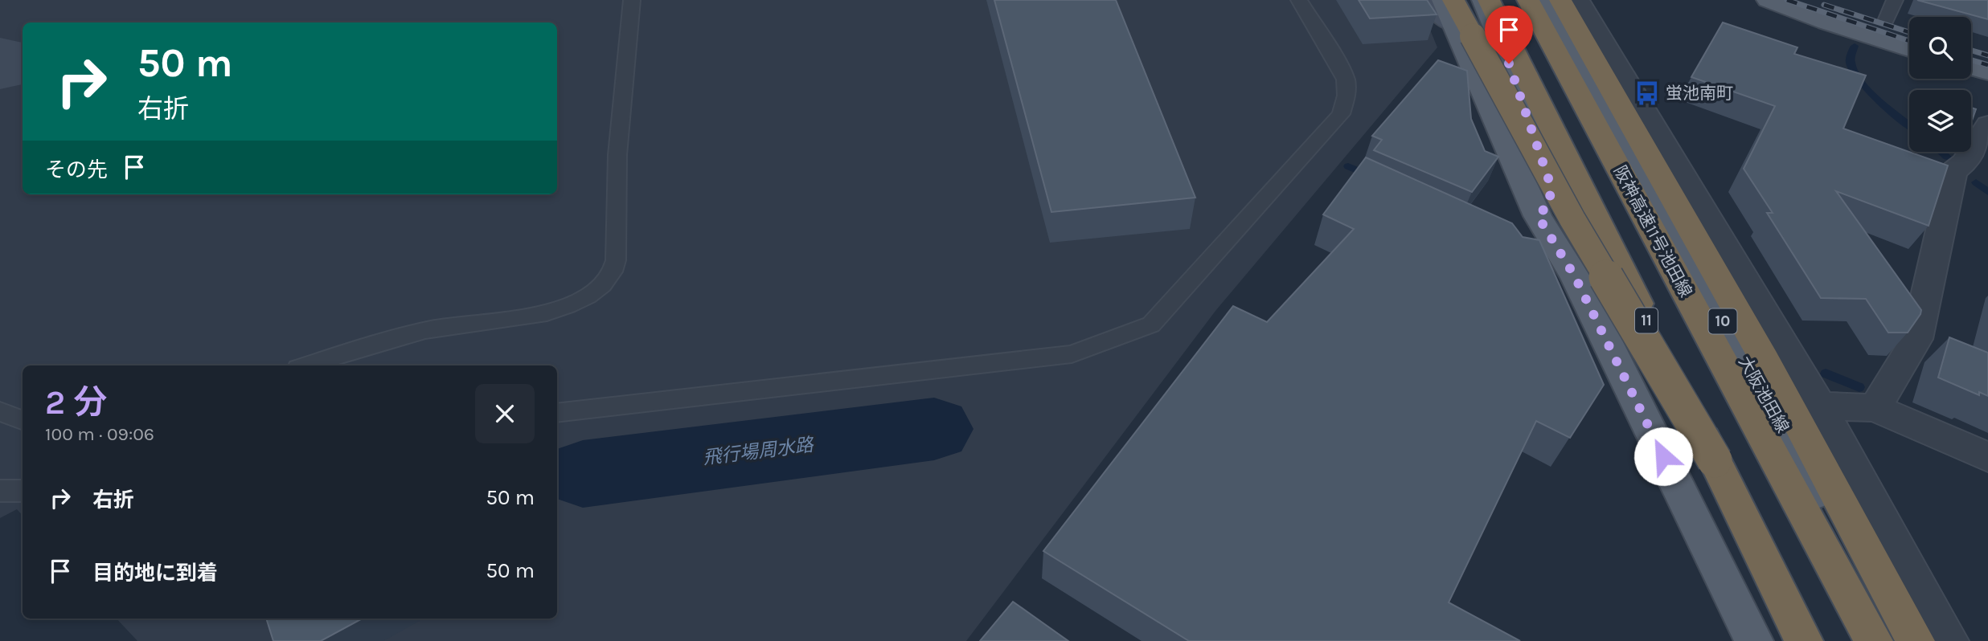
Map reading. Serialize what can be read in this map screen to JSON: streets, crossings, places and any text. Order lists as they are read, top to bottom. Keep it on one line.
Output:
{"streets":{"highway":["阪神高速11号池田線","11"],"main road":["10","大阪池田線"]},"water":["飛行場周水路"],"places":{"bus stop":["蛍池南町"]},"page":{"turn":["50 m","右折"],"then":"その先","heading":["2 分","100 m · 09:06"],"list":[{"name":"右折","value":"50 m"},{"name":"目的地に到着","value":"50 m"}]}}
